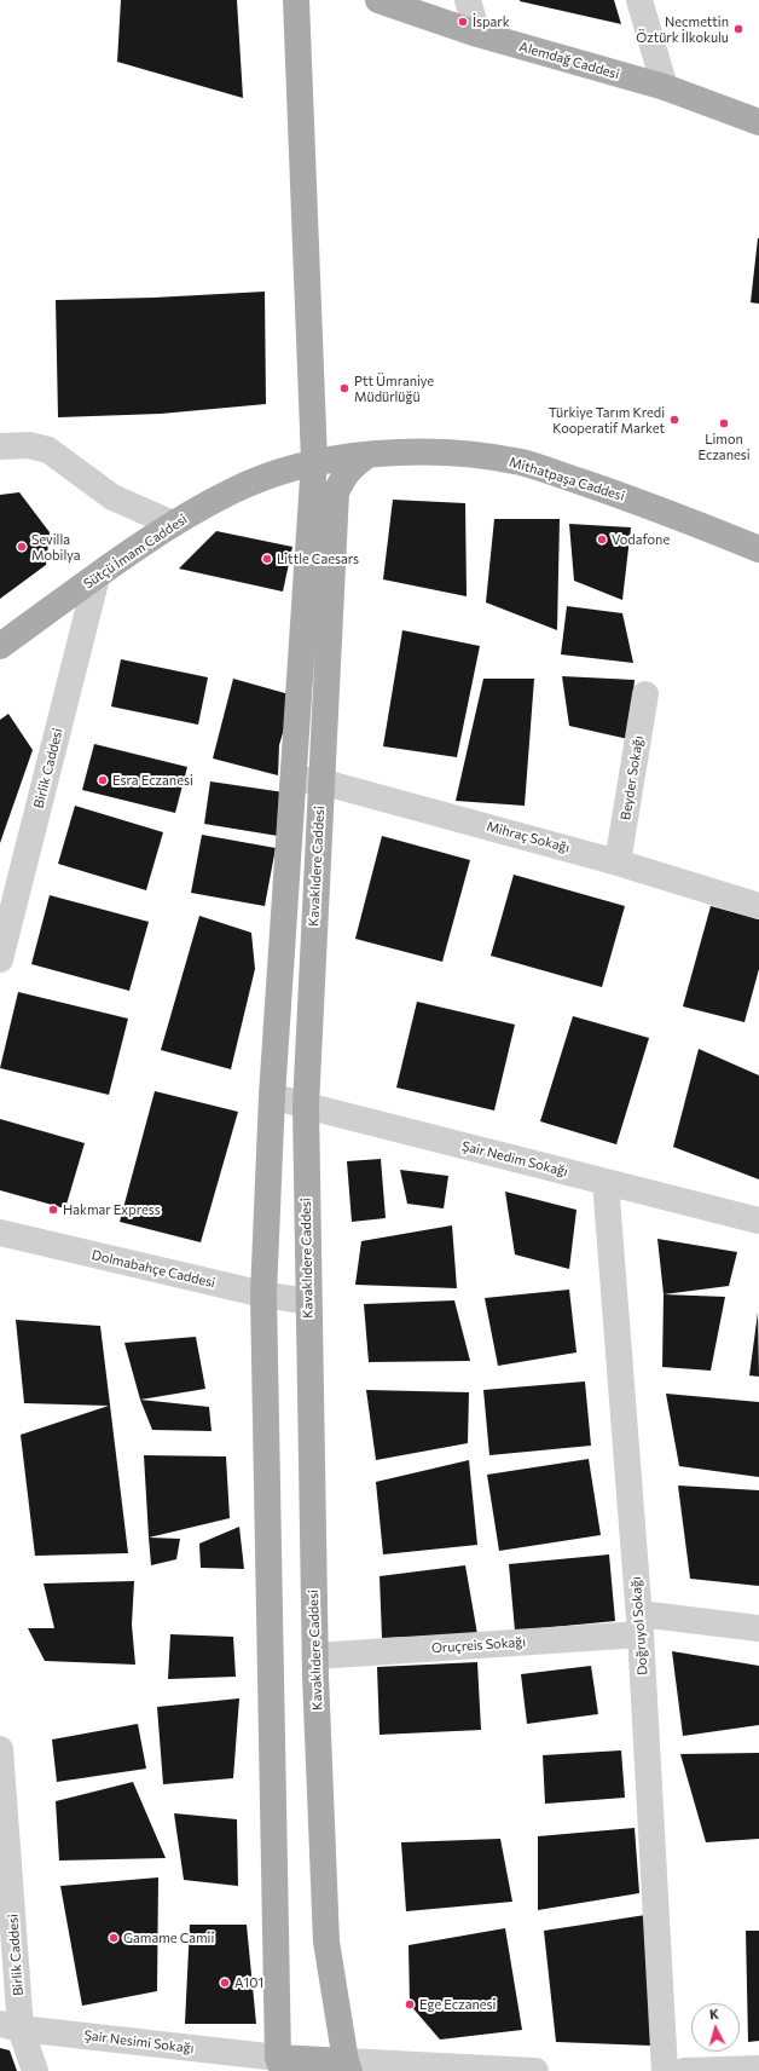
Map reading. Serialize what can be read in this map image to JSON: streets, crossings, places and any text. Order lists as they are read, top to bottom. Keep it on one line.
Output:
{"streets":{"main road":["Alemdağ Caddesi","Mithatpaşa Caddesi","Sütçü İmam Caddesi","Kavaklıdere Caddesi"],"street":["Birlik Caddesi","Beyder Sokağı","Mihraç Sokağı","Şair Nedim Sokağı","Dolmabahçe Caddesi","Doğruyol Sokağı","Oruçreis Sokağı","Şair Nesimi Sokağı"]},"crossings":[["Mithatpaşa Caddesi","Sütçü İmam Caddesi"],["Mithatpaşa Caddesi","Kavaklıdere Caddesi"],["Sütçü İmam Caddesi","Birlik Caddesi"],["Sütçü İmam Caddesi","Kavaklıdere Caddesi"],["Birlik Caddesi","Şair Nesimi Sokağı"],["Beyder Sokağı","Mihraç Sokağı"],["Mihraç Sokağı","Kavaklıdere Caddesi"],["Kavaklıdere Caddesi","Şair Nedim Sokağı"],["Kavaklıdere Caddesi","Dolmabahçe Caddesi"],["Kavaklıdere Caddesi","Oruçreis Sokağı"],["Kavaklıdere Caddesi","Şair Nesimi Sokağı"],["Şair Nedim Sokağı","Doğruyol Sokağı"],["Doğruyol Sokağı","Oruçreis Sokağı"]],"places":["İspark","Necmettin Öztürk İlkokulu","Ptt Ümraniye Müdürlüğü","Türkiye Tarım Kredi Kooperatif Market","Limon Eczanesi","Vodafone","Sevilla Mobilya","Little Caesars","Esra Eczanesi","Hakmar Express","Gamame Camii","A101","Ege Eczanesi"],"north":"top"}
